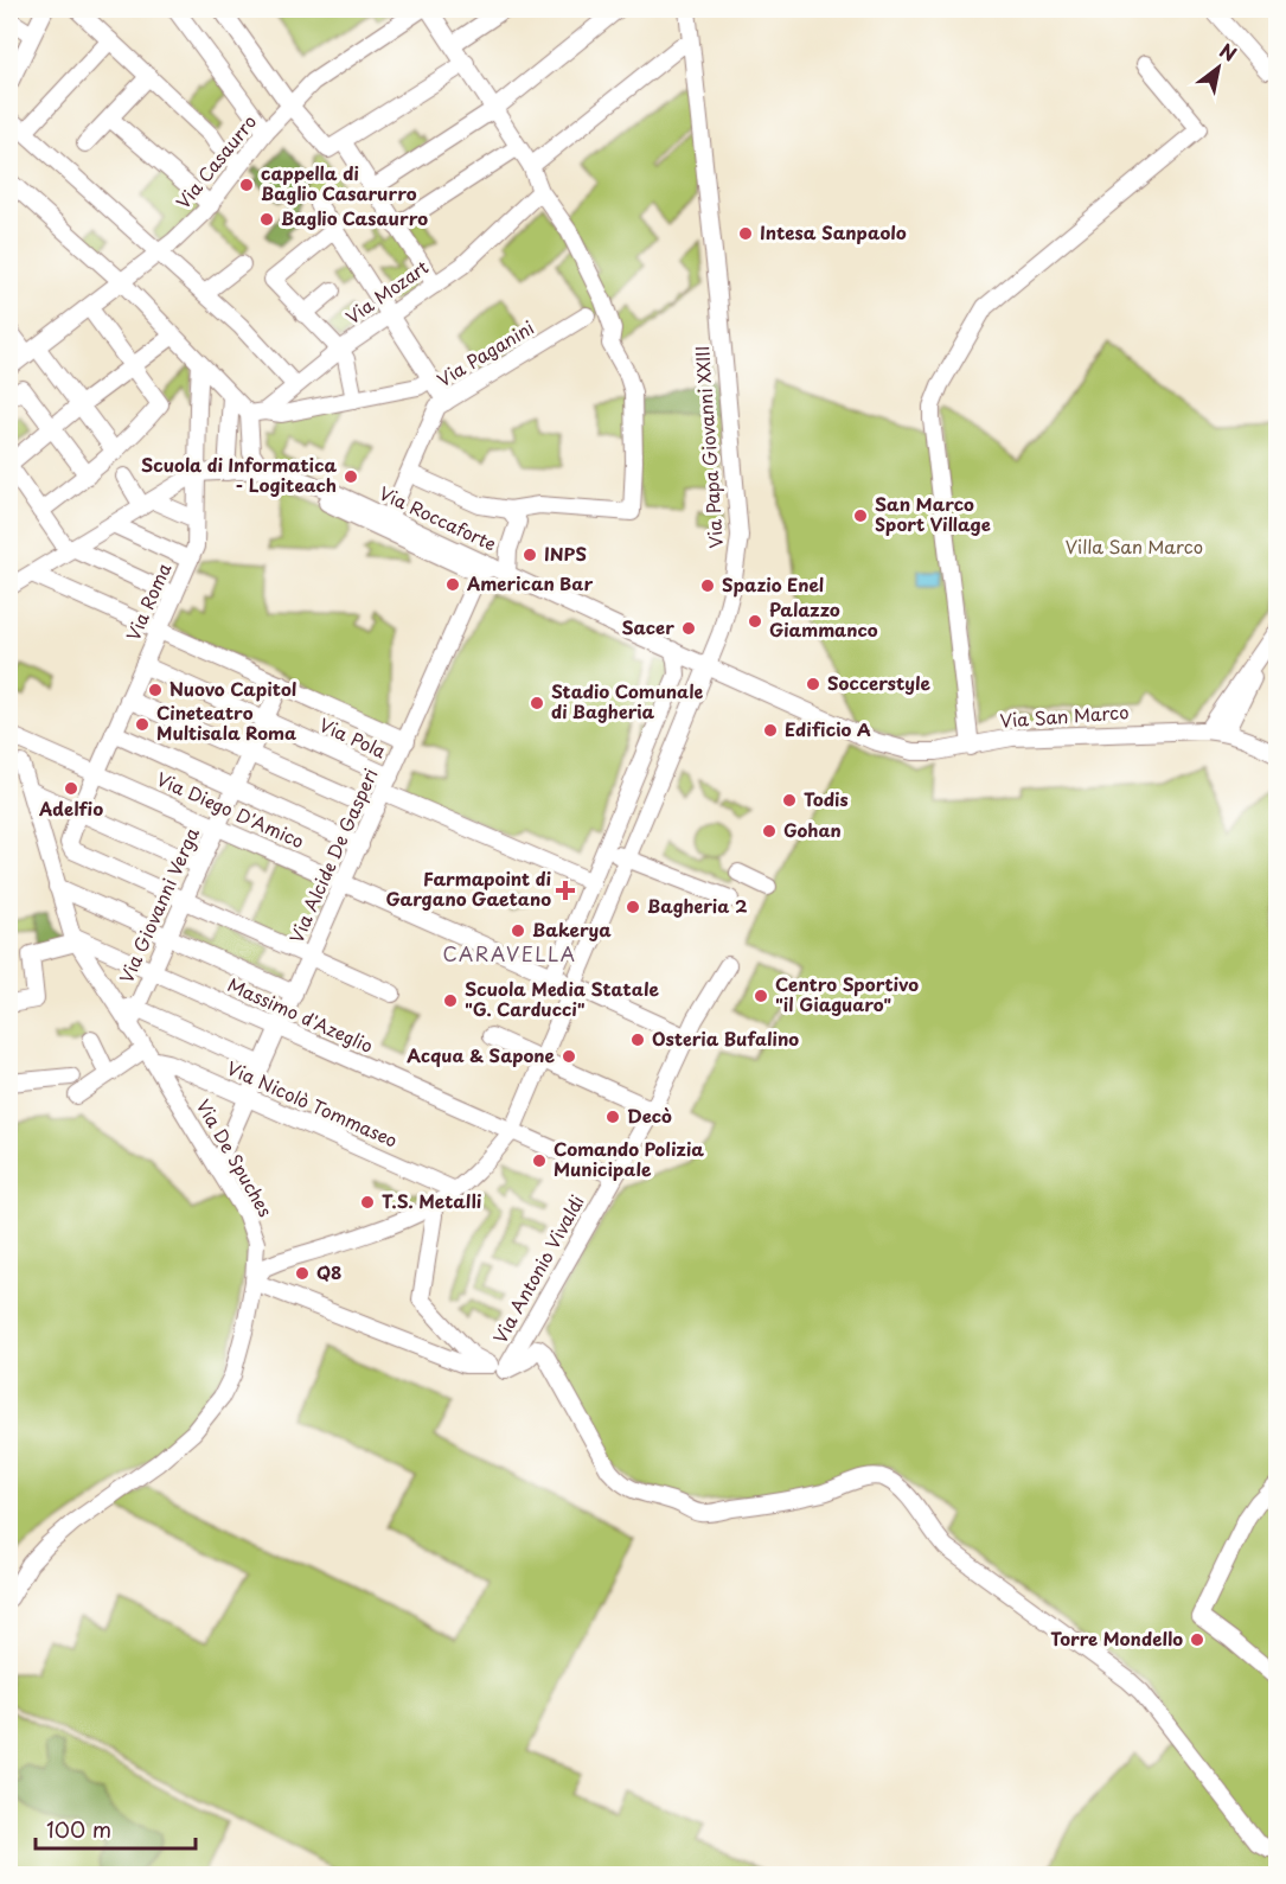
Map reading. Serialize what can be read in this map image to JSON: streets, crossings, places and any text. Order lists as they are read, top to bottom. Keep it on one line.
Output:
{"streets":{"street":["Via Casaurro","Via Mozart","Via Paganini","Via Papa Giovanni XXIII","Via Roccaforte","Via Roma","Via San Marco","Via Pola","Via Diego D'Amico","Via Alcide De Gasperi","Via Giovanni Verga","Massimo d'Azeglio","Via Nicolò Tommaseo","Via De Spuches","Via Antonio Vivaldi"]},"crossings":[["Via Paganini","Via Roccaforte"],["Via Papa Giovanni XXIII","Via Roccaforte"],["Via Papa Giovanni XXIII","Massimo d'Azeglio"],["Via Papa Giovanni XXIII","Via Nicolò Tommaseo"],["Via Papa Giovanni XXIII","Via De Spuches"],["Via Roccaforte","Via Roma"],["Via Roccaforte","Via San Marco"],["Via Roccaforte","Via Alcide De Gasperi"],["Via Roma","Via Pola"],["Via Roma","Via Diego D'Amico"],["Via Roma","Via Giovanni Verga"],["Via Pola","Via Alcide De Gasperi"],["Via Pola","Via Giovanni Verga"],["Via Diego D'Amico","Via Alcide De Gasperi"],["Via Diego D'Amico","Via Giovanni Verga"],["Via Alcide De Gasperi","Massimo d'Azeglio"],["Via Alcide De Gasperi","Via Nicolò Tommaseo"],["Via Alcide De Gasperi","Via De Spuches"],["Via Giovanni Verga","Massimo d'Azeglio"],["Via Giovanni Verga","Via De Spuches"],["Massimo d'Azeglio","Via De Spuches"],["Massimo d'Azeglio","Via Antonio Vivaldi"],["Via Nicolò Tommaseo","Via De Spuches"]],"districts":["CARAVELLA"],"parks":["Villa San Marco"],"places":{"other":["cappella di Baglio Casarurro","Baglio Casaurro","Intesa Sanpaolo","Scuola di Informatica - Logiteach","San Marco Sport Village","INPS","American Bar","Spazio Enel","Palazzo Giammanco","Sacer","Soccerstyle","Nuovo Capitol","Stadio Comunale di Bagheria","Cineteatro Multisala Roma","Edificio A","Adelfio","Todis","Gohan","Bagheria 2","Bakerya","Centro Sportivo \"il Giaguaro\"","Scuola Media Statale \"G. Carducci\"","Osteria Bufalino","Acqua & Sapone","Decò","Comando Polizia Municipale","T.S. Metalli","Q8","Torre Mondello"],"health":["Farmapoint di Gargano Gaetano"]},"scale_bar":"100 m","north":"top right"}
